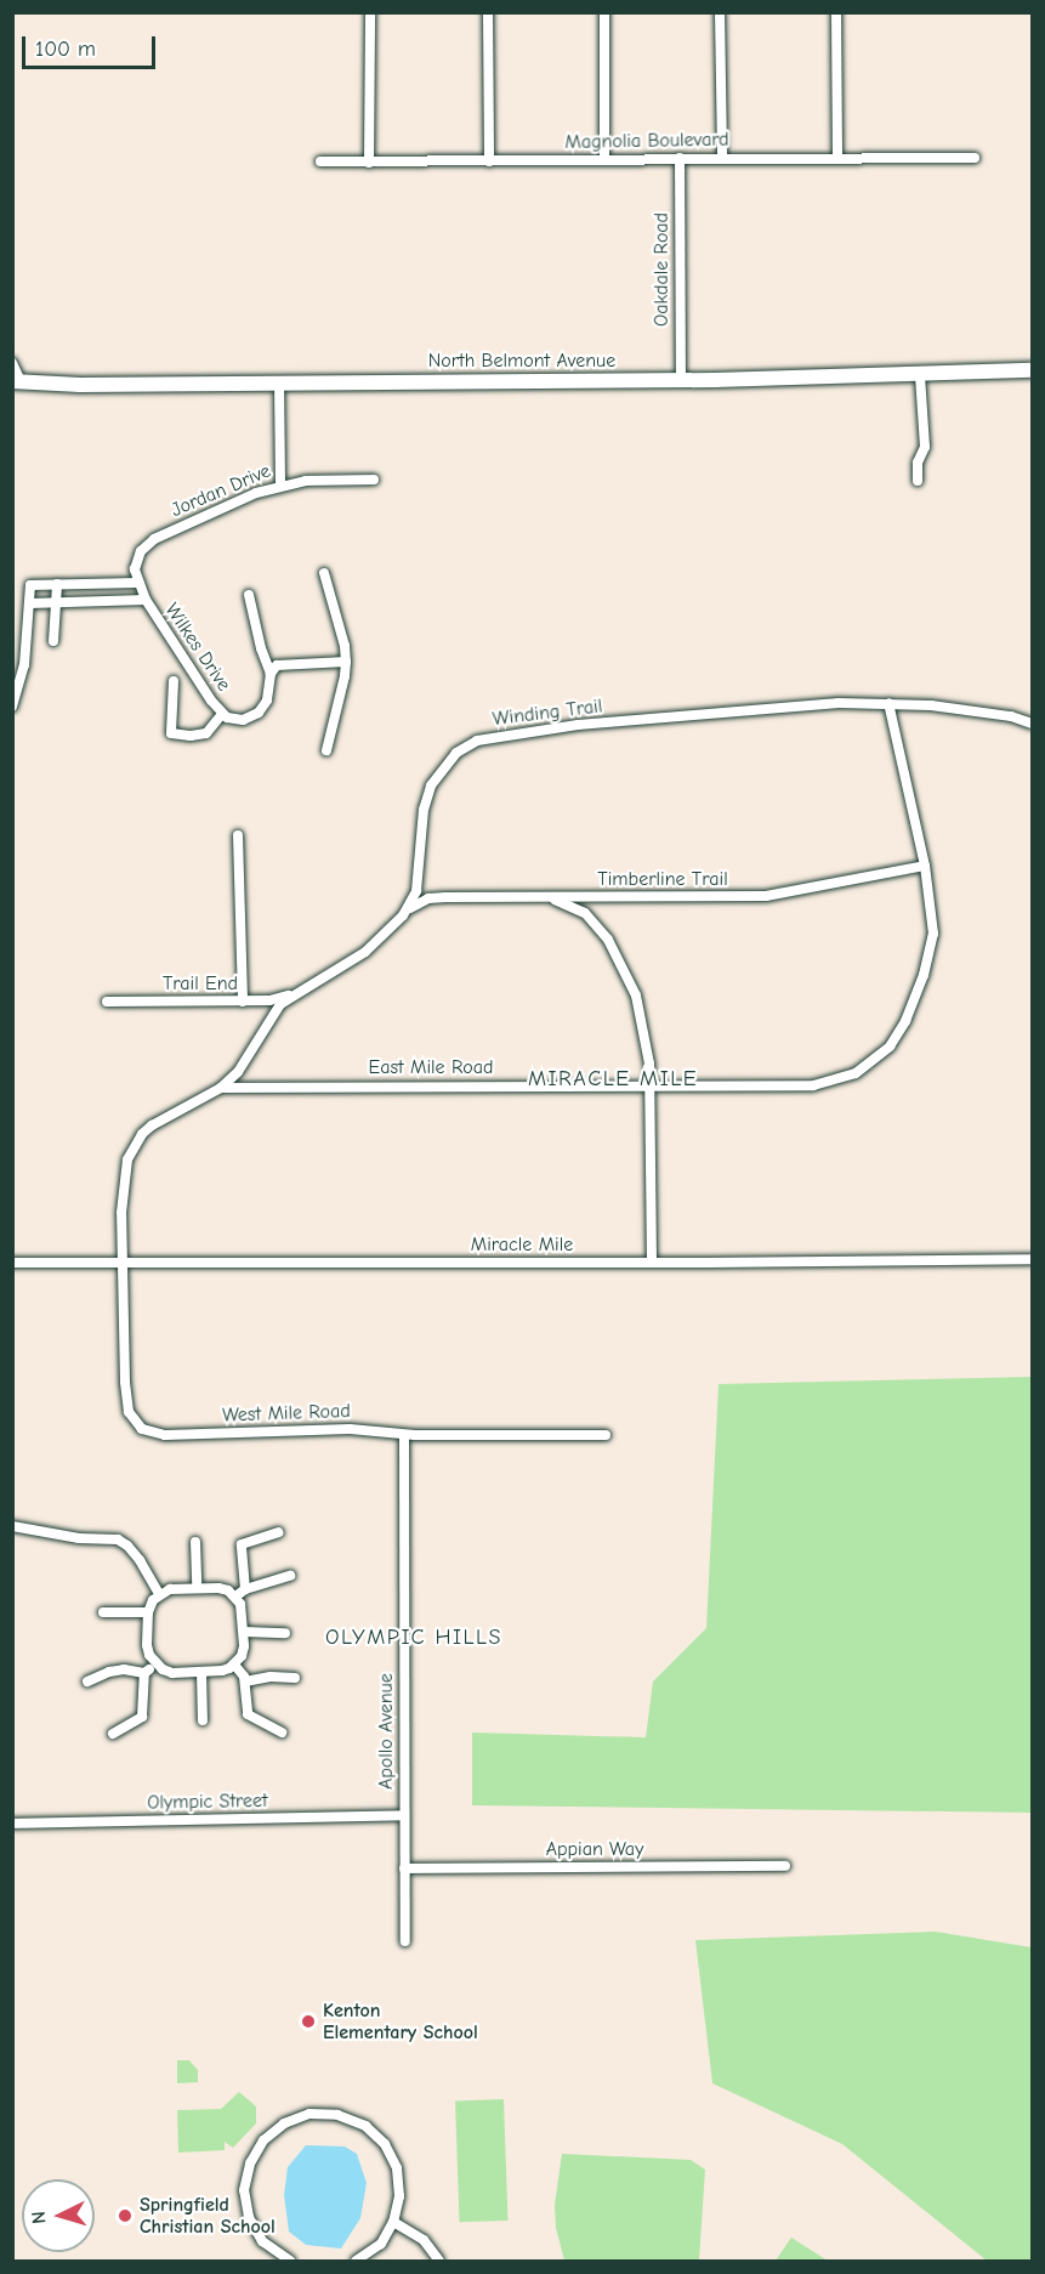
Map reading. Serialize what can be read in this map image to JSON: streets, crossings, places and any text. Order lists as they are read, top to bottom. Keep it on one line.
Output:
{"streets":{"street":["Magnolia Boulevard","Oakdale Road","North Belmont Avenue","Jordan Drive","Wilkes Drive","Winding Trail","Timberline Trail","Trail End","East Mile Road","Miracle Mile","West Mile Road","Apollo Avenue","Olympic Street","Appian Way"]},"crossings":[["Magnolia Boulevard","Oakdale Road"],["Oakdale Road","North Belmont Avenue"],["Winding Trail","Timberline Trail"],["Winding Trail","Trail End"],["Winding Trail","East Mile Road"],["Timberline Trail","East Mile Road"],["East Mile Road","Miracle Mile"],["East Mile Road","West Mile Road"],["Miracle Mile","West Mile Road"],["West Mile Road","Apollo Avenue"],["Apollo Avenue","Olympic Street"],["Apollo Avenue","Appian Way"]],"districts":["MIRACLE MILE","OLYMPIC HILLS"],"places":["Kenton Elementary School","Springfield Christian School"],"scale_bar":"100 m","north":"left"}
